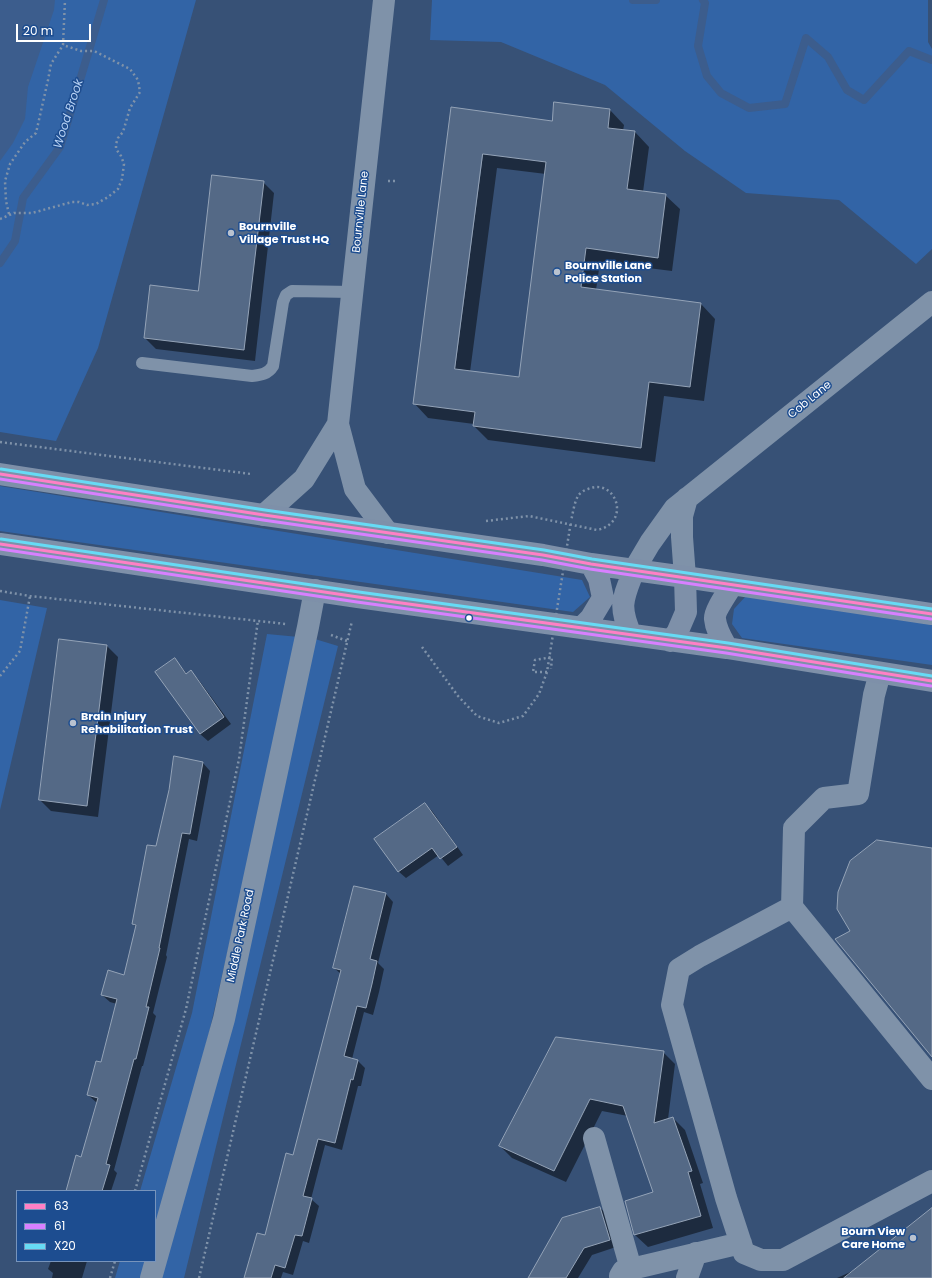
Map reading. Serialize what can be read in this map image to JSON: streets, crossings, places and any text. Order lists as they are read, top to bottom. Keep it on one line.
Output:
{"streets":{"street":["Bournville Lane","Cob Lane","Middle Park Road"]},"water":["Wood Brook"],"places":["Bournville Village Trust HQ","Bournville Lane Police Station","Brain Injury Rehabilitation Trust","Bourn View Care Home"],"lines":["transit line X20","transit line 63","transit line 61"],"legend":["63","61","X20"],"scale_bar":"20 m"}
